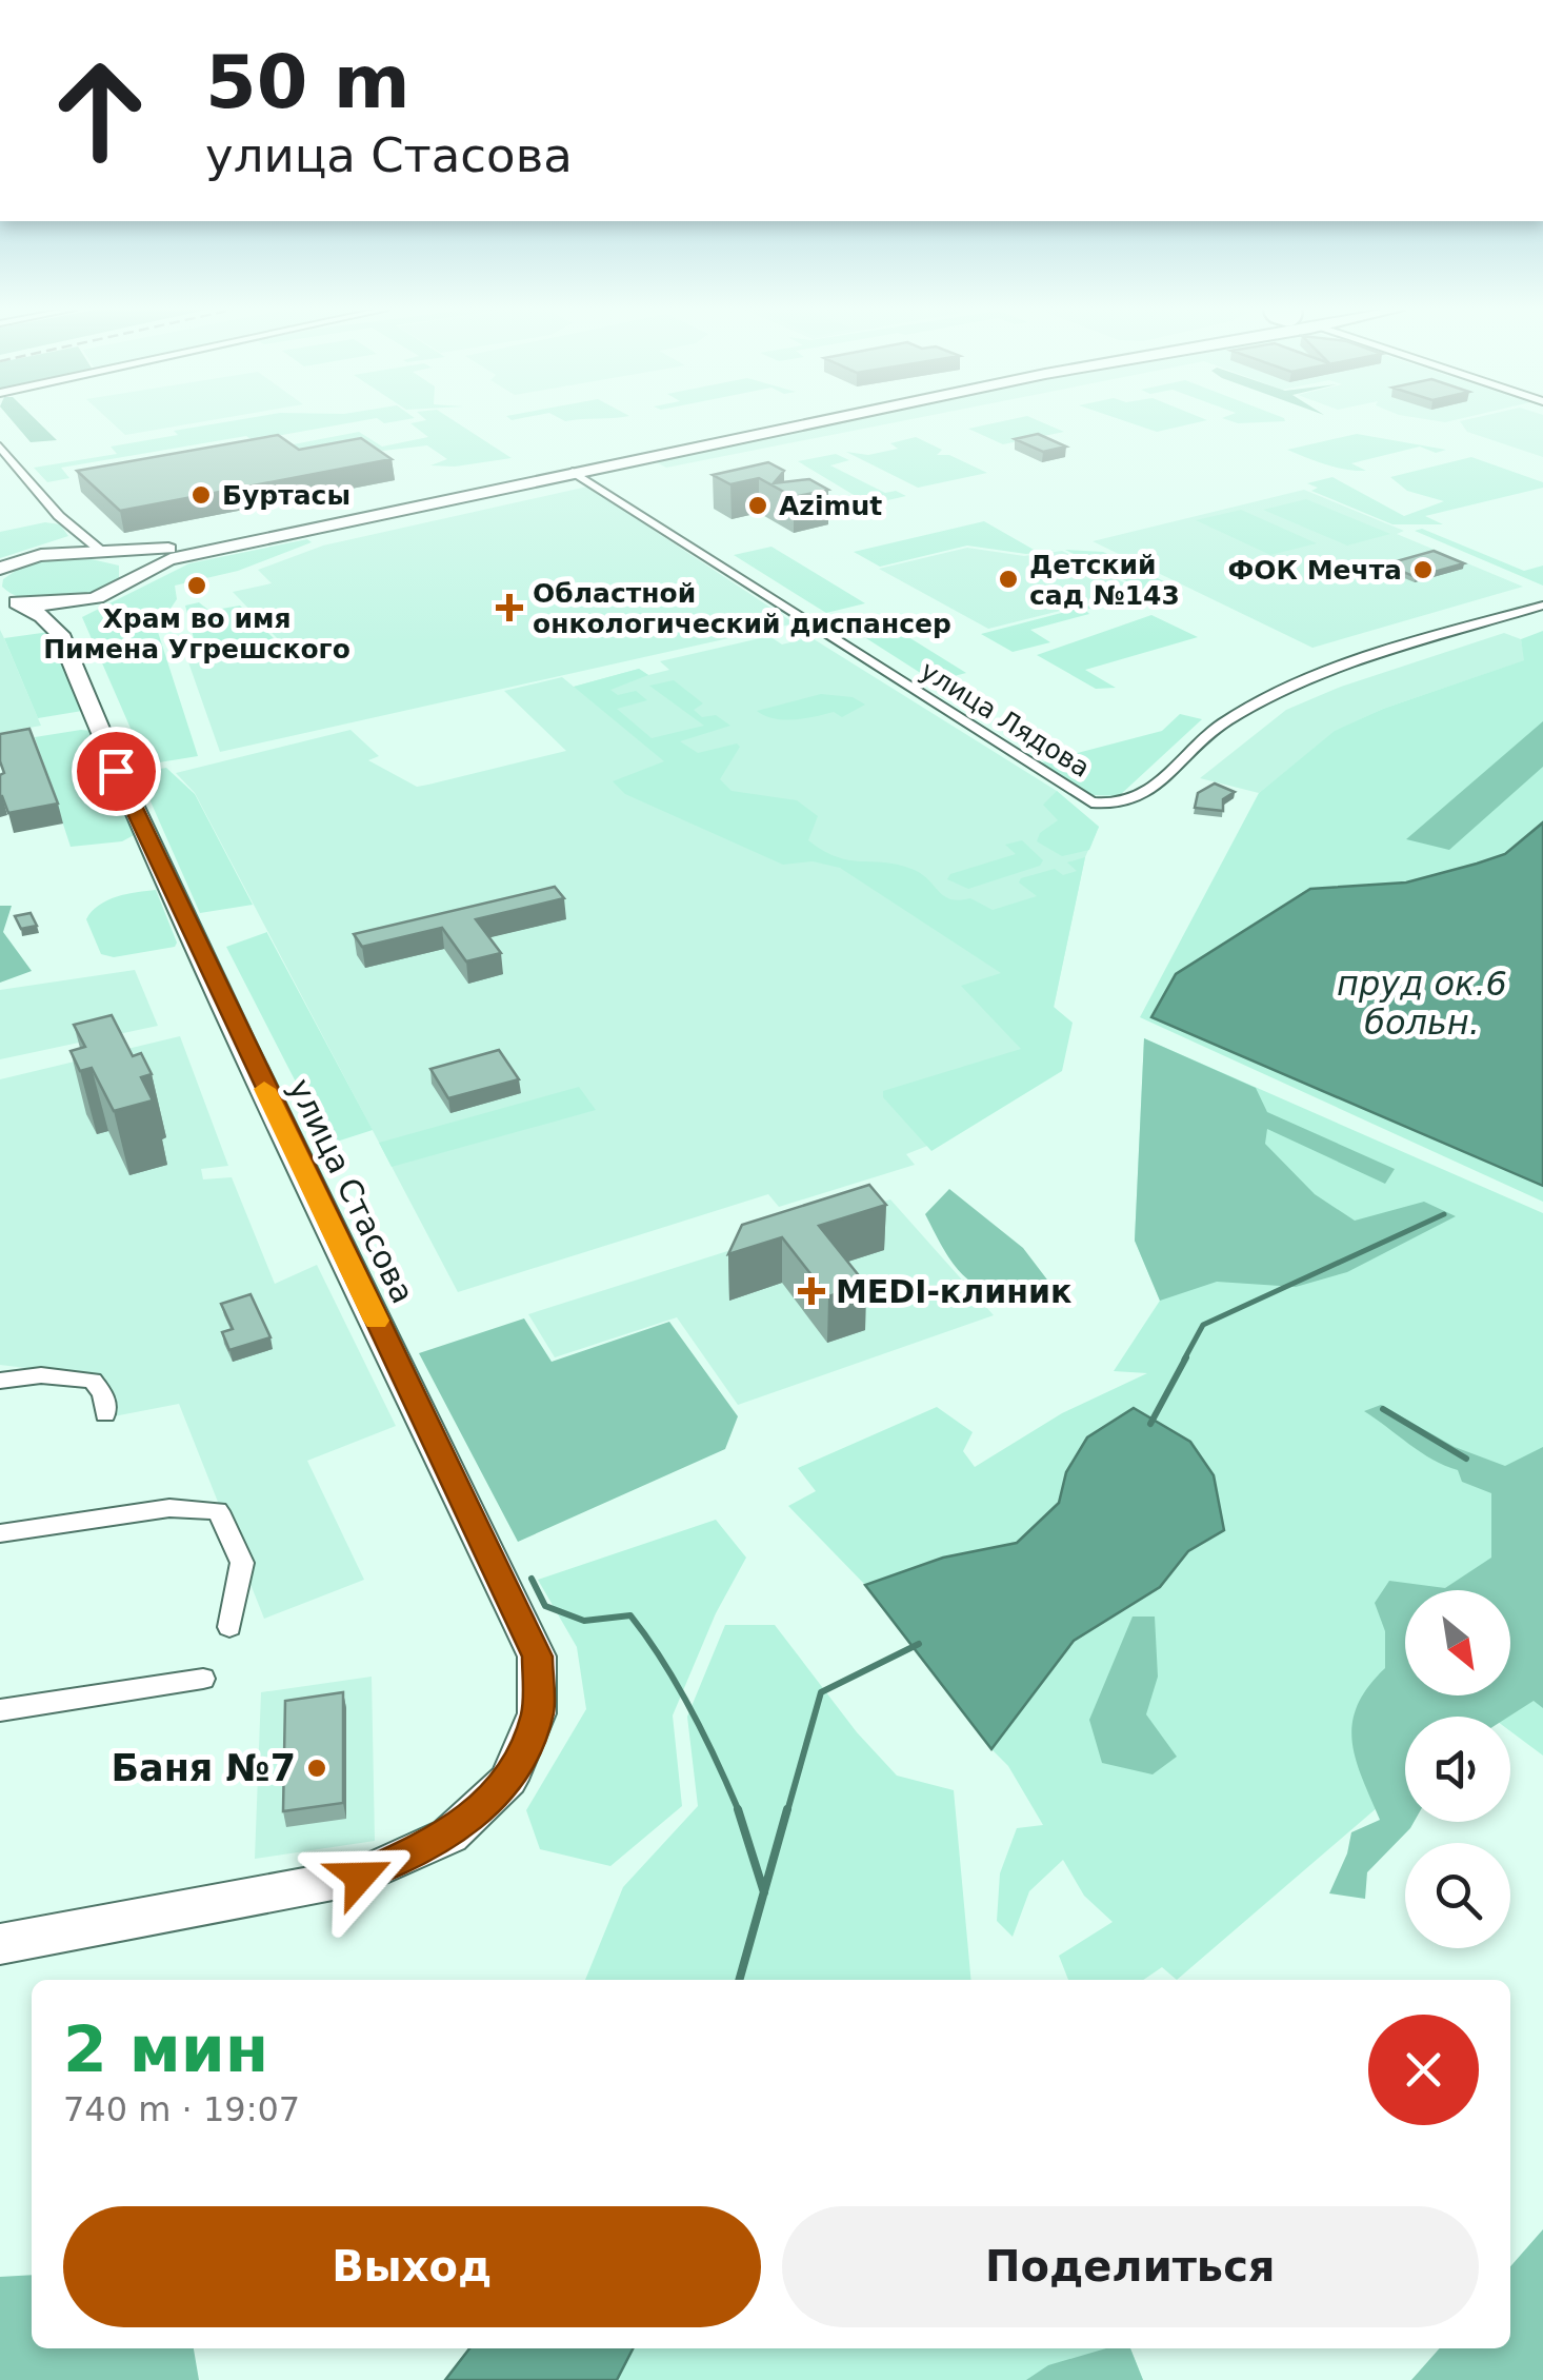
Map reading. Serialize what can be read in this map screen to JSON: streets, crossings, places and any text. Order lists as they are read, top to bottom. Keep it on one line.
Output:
{"streets":{"main road":["улица Стасова"],"street":["улица Лядова"]},"water":["пруд ок.6 больн."],"places":{"other":["Буртасы","Azimut","ФОК Мечта","Детский сад №143","Храм во имя Пимена Угрешского","Баня №7"],"health":["Областной онкологический диспансер","MEDI-клиник"]},"north":"bottom right","page":{"turn":["50 m","улица Стасова"],"heading":["2 мин","740 m · 19:07"],"buttons":["Выход","Поделиться"]}}
